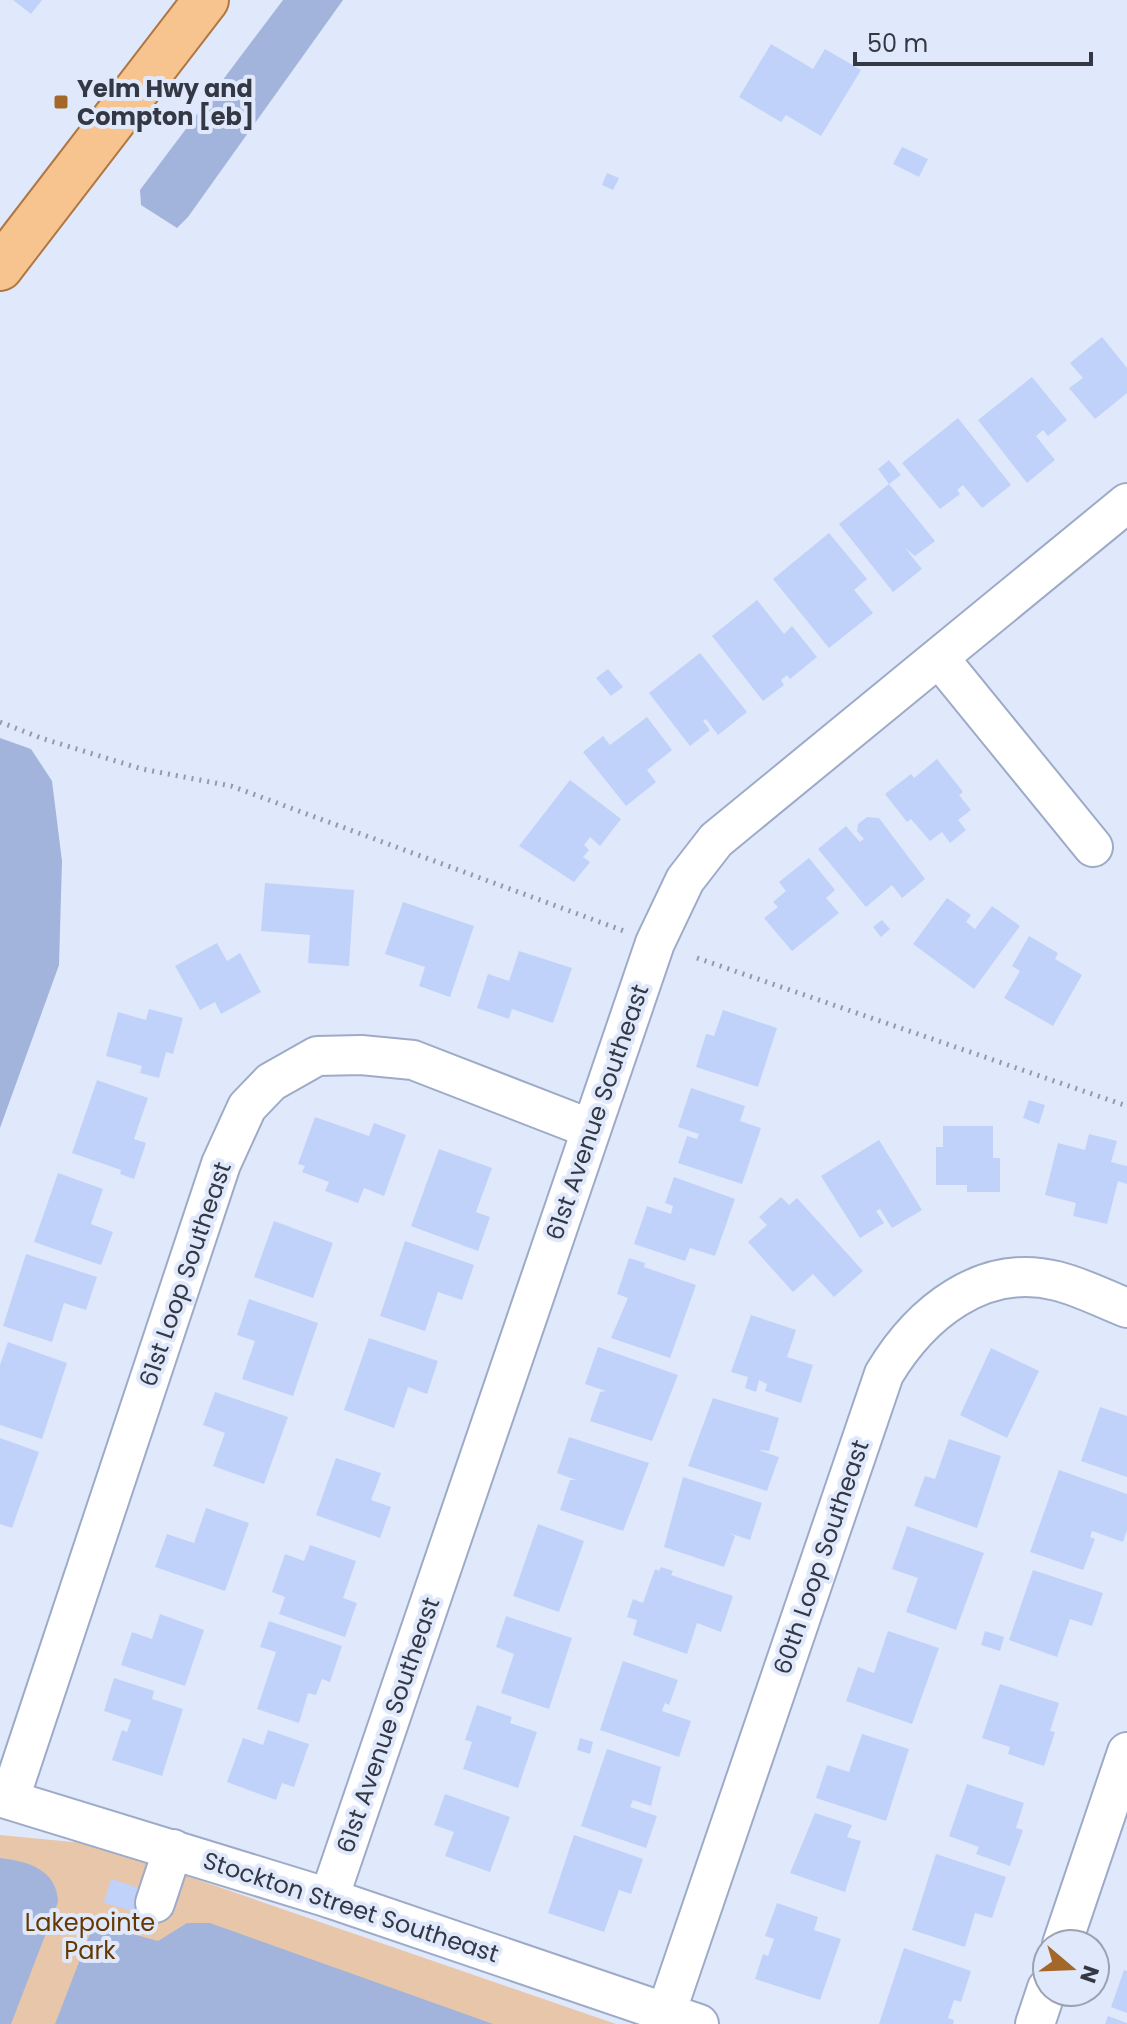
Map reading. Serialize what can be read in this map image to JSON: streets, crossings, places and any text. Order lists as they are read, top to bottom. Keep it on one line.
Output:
{"streets":{"street":["61st Avenue Southeast","61st Loop Southeast","60th Loop Southeast","Stockton Street Southeast"]},"crossings":[["61st Avenue Southeast","61st Loop Southeast"],["61st Avenue Southeast","Stockton Street Southeast"],["61st Loop Southeast","Stockton Street Southeast"],["60th Loop Southeast","Stockton Street Southeast"]],"parks":["Lakepointe Park"],"places":{"transit":["Yelm Hwy and Compton [eb]"]},"scale_bar":"50 m","north":"right"}
